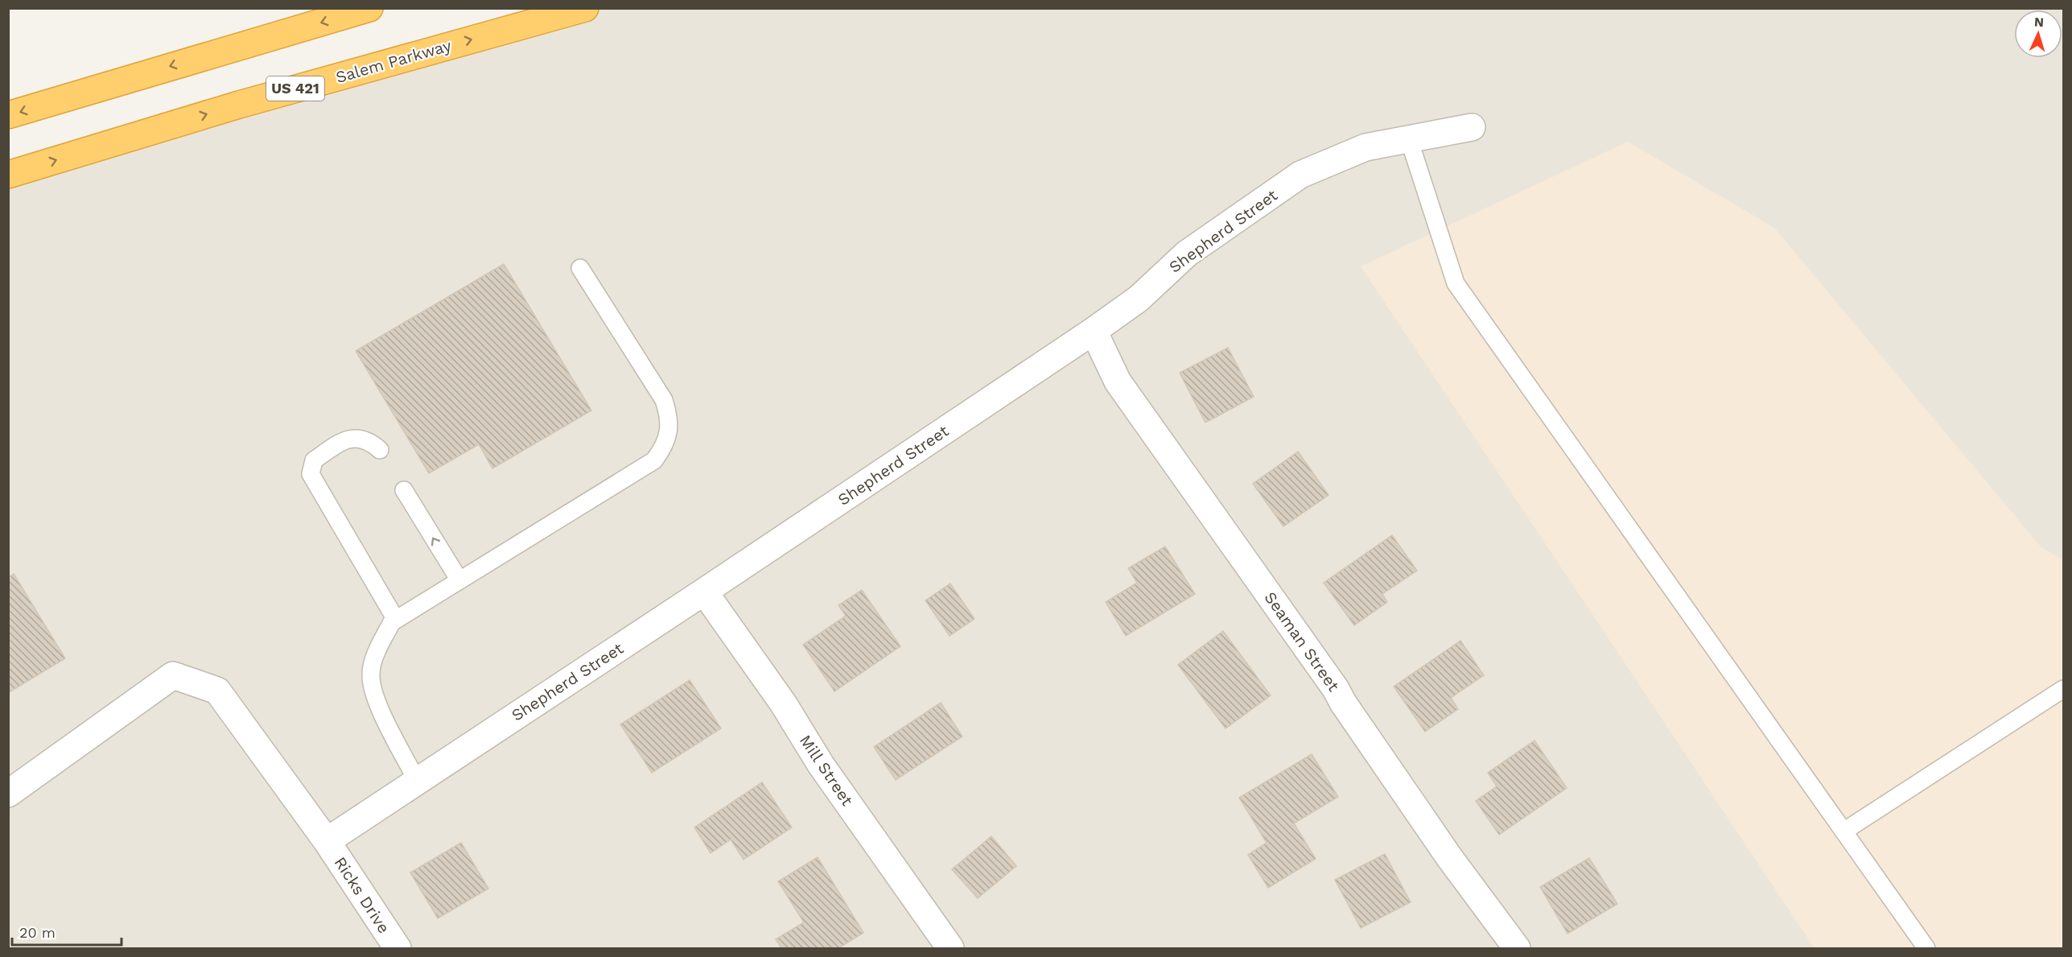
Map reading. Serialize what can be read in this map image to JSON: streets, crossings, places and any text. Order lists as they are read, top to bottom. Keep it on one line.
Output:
{"streets":{"highway":["Salem Parkway","US 421"],"street":["Shepherd Street","Seaman Street","Mill Street","Ricks Drive"]},"crossings":[["Shepherd Street","Seaman Street"],["Shepherd Street","Mill Street"],["Shepherd Street","Ricks Drive"]],"scale_bar":"20 m","north":"top"}
